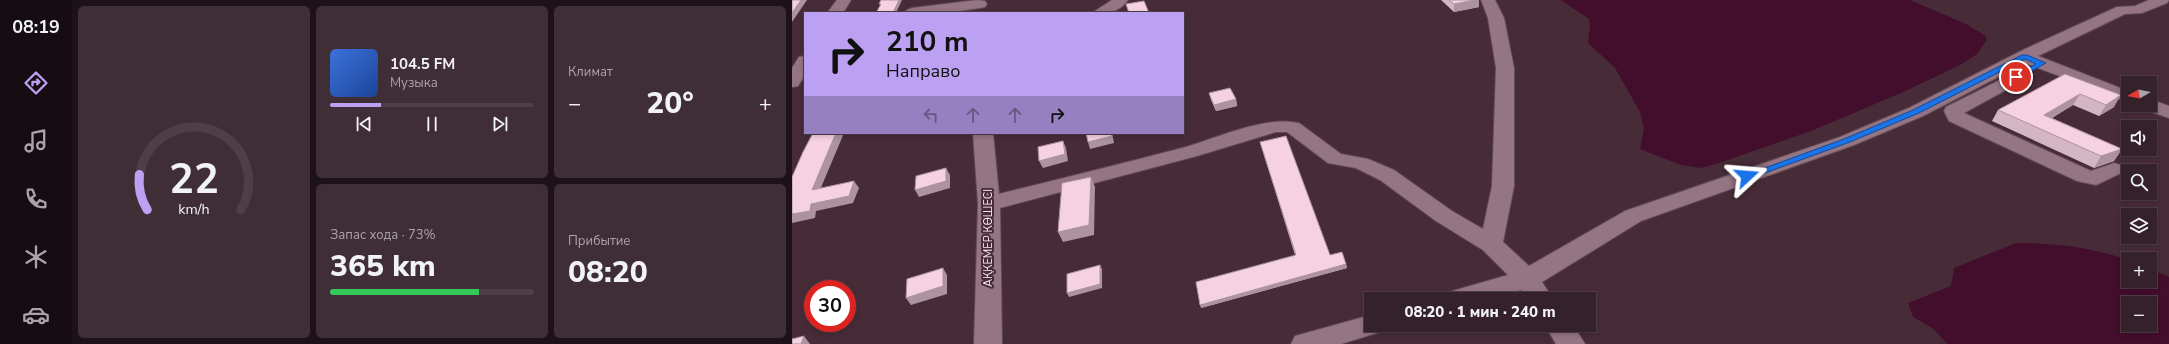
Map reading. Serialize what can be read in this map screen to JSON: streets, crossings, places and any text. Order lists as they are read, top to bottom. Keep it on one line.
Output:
{"streets":{"street":["АҚКЕМЕР КӨШЕСІ"]},"north":"left","page":{"tabs":"08:19","tile":["Климат",["Запас хода · 73%","365 km"],["Прибытие","08:20"]],"turn":["210 m","Направо"],"song":["104.5 FM","Музыка"],"map_buttons":["+","−"],"heat":["−","20°","+"],"limit":"30","trip":"08:20 · 1 мин · 240 m","gauge":["22","km/h"]}}
